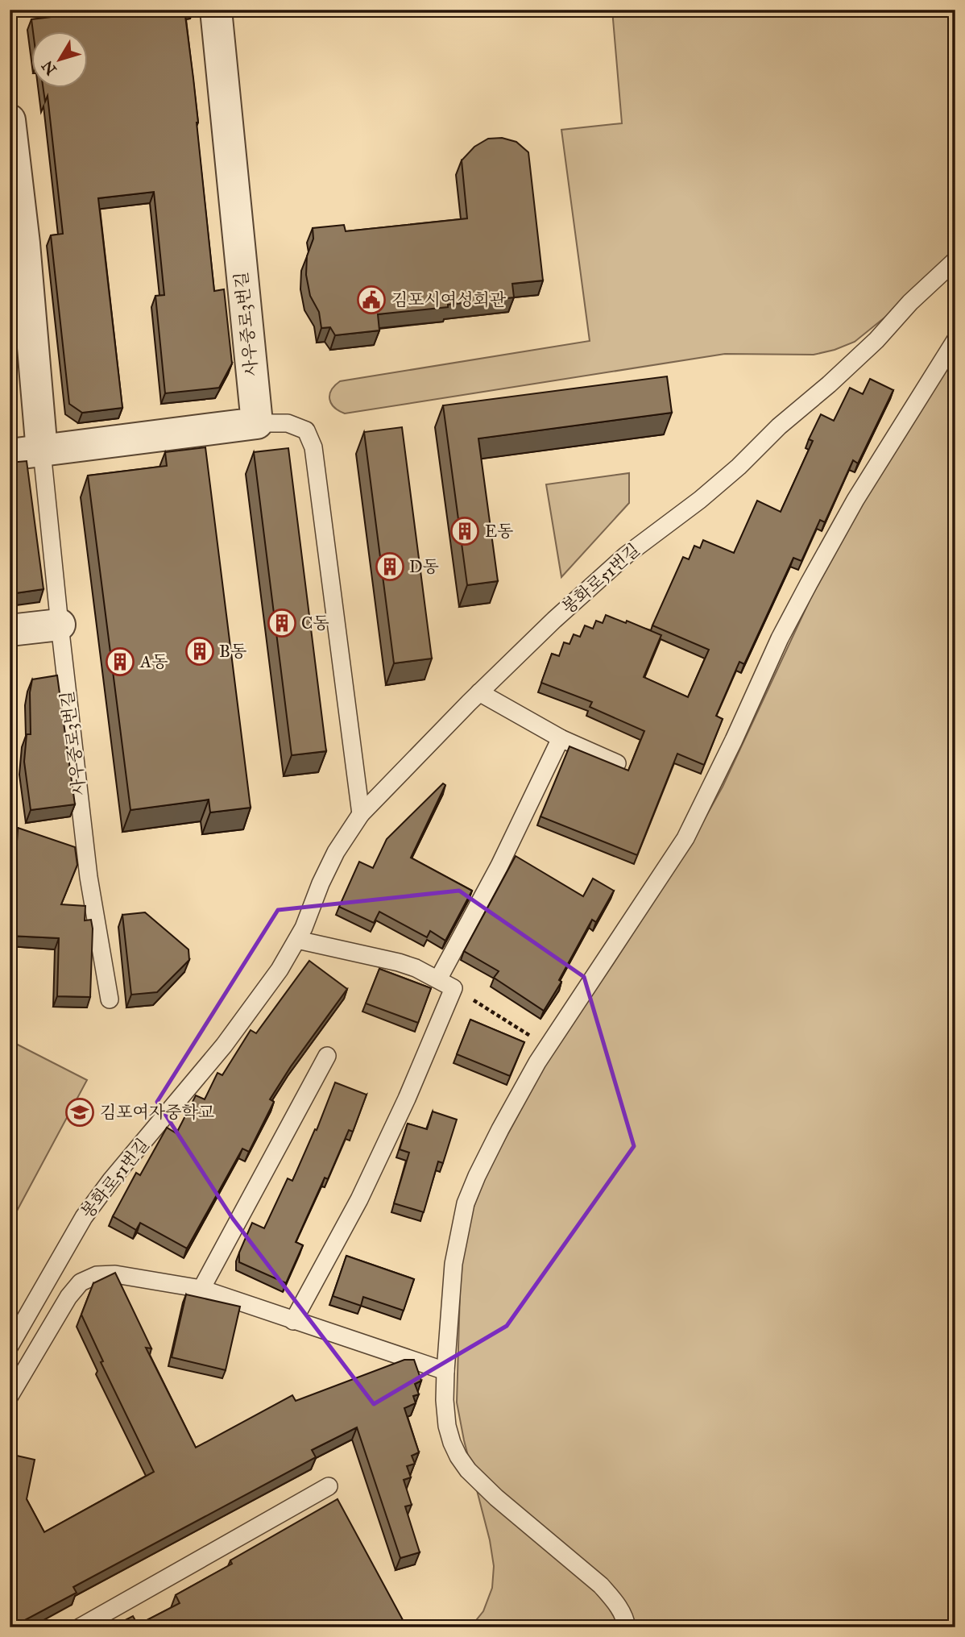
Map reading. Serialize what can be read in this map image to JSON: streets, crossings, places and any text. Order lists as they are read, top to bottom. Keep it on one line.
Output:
{"streets":{"street":["사우중로3번길"],"lane":["봉화로51번길"]},"places":{"public building":["김포시여성회관"],"building":["E동","D동","C동","B동","A동"],"school or university":["김포여자중학교"]},"north":"bottom left"}
